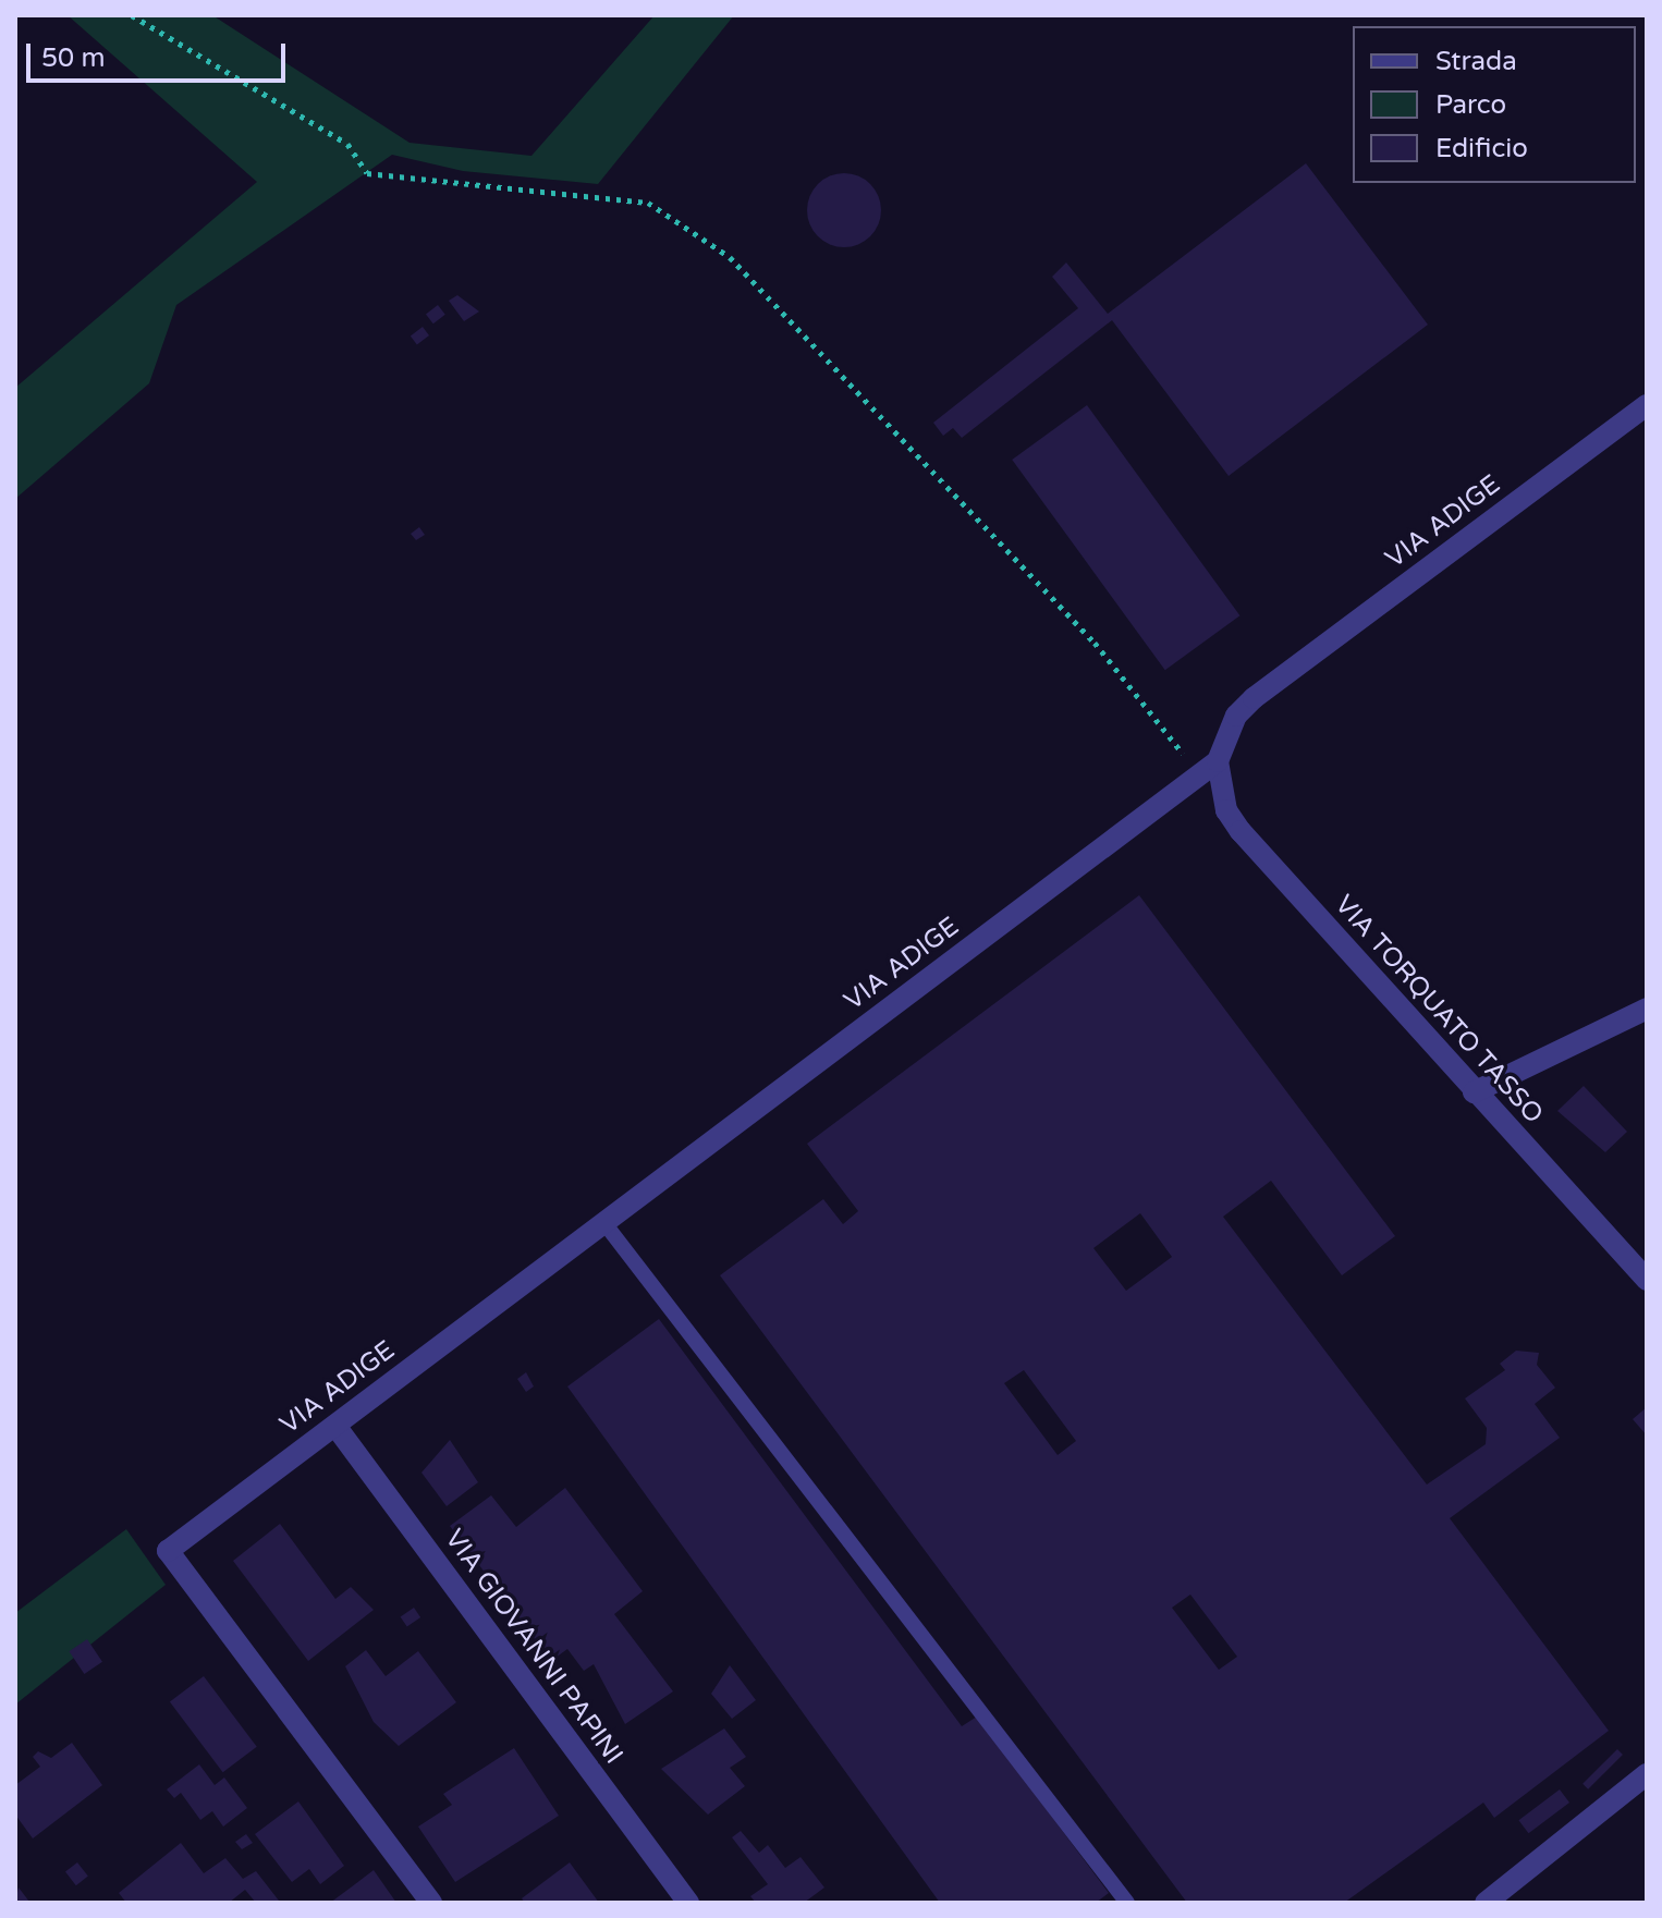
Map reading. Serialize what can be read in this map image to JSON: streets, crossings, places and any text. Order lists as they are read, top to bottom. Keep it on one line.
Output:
{"streets":{"street":["VIA ADIGE","VIA TORQUATO TASSO","VIA GIOVANNI PAPINI"]},"crossings":[["VIA ADIGE","VIA TORQUATO TASSO"],["VIA ADIGE","VIA GIOVANNI PAPINI"]],"legend":["Strada","Parco","Edificio"],"scale_bar":"50 m"}
